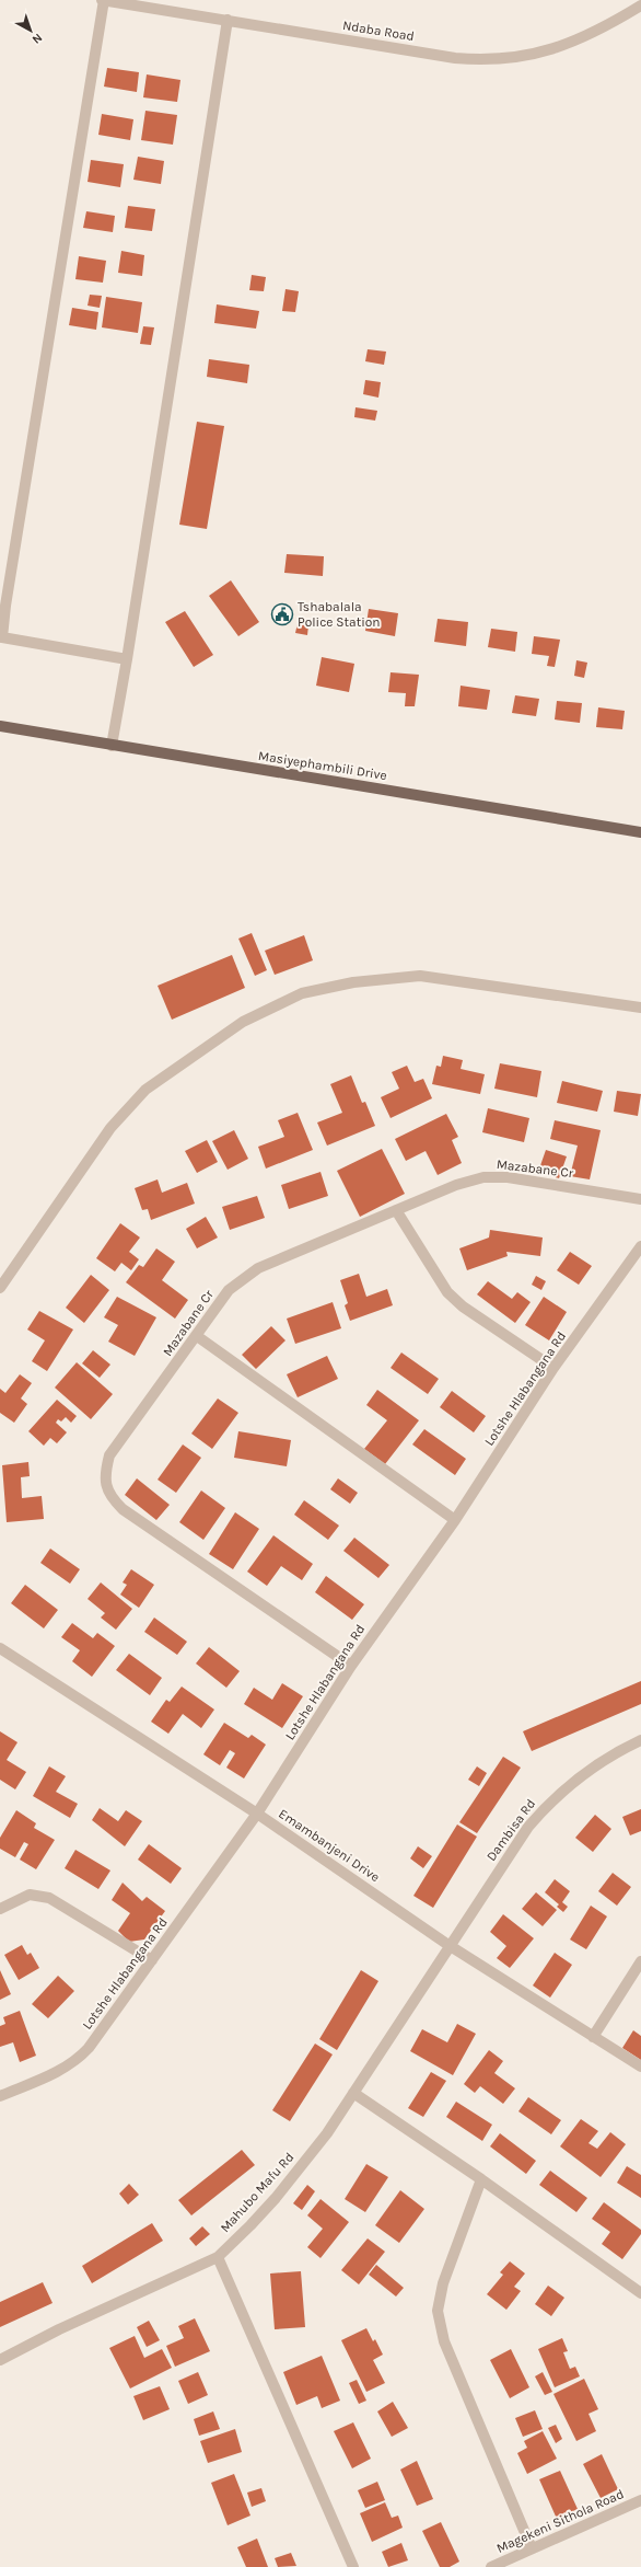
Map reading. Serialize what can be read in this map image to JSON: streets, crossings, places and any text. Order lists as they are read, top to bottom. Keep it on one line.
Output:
{"streets":{"main road":["Masiyephambili Drive"],"street":["Ndaba Road","Mazabane Cr","Lotshe Hlabangana Rd","Dambisa Rd","Emambanjeni Drive","Mahubo Mafu Rd","Magekeni Sithola Road"]},"crossings":[["Mazabane Cr","Lotshe Hlabangana Rd"],["Lotshe Hlabangana Rd","Emambanjeni Drive"],["Dambisa Rd","Emambanjeni Drive"],["Dambisa Rd","Mahubo Mafu Rd"],["Emambanjeni Drive","Mahubo Mafu Rd"]],"places":{"public building":["Tshabalala Police Station"]},"north":"bottom right"}
